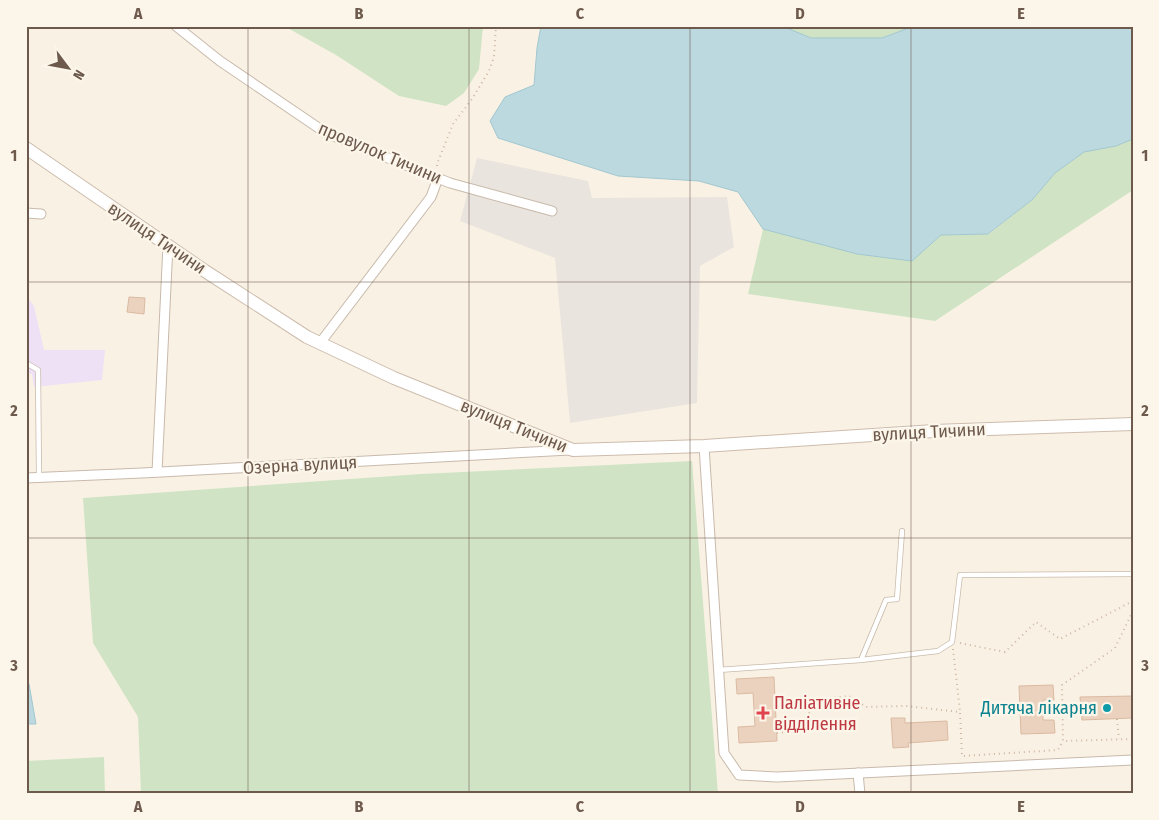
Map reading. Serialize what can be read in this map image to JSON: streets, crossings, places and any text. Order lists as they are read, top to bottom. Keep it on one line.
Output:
{"streets":{"street":["провулок Тичини","вулиця Тичини","Озерна вулиця"]},"crossings":[["вулиця Тичини","Озерна вулиця"]],"places":{"other":["Дитяча лікарня"],"health":["Паліативне відділення"]},"north":"bottom right","grid":{"columns":["A","B","C","D","E"],"rows":["1","2","3"]}}
